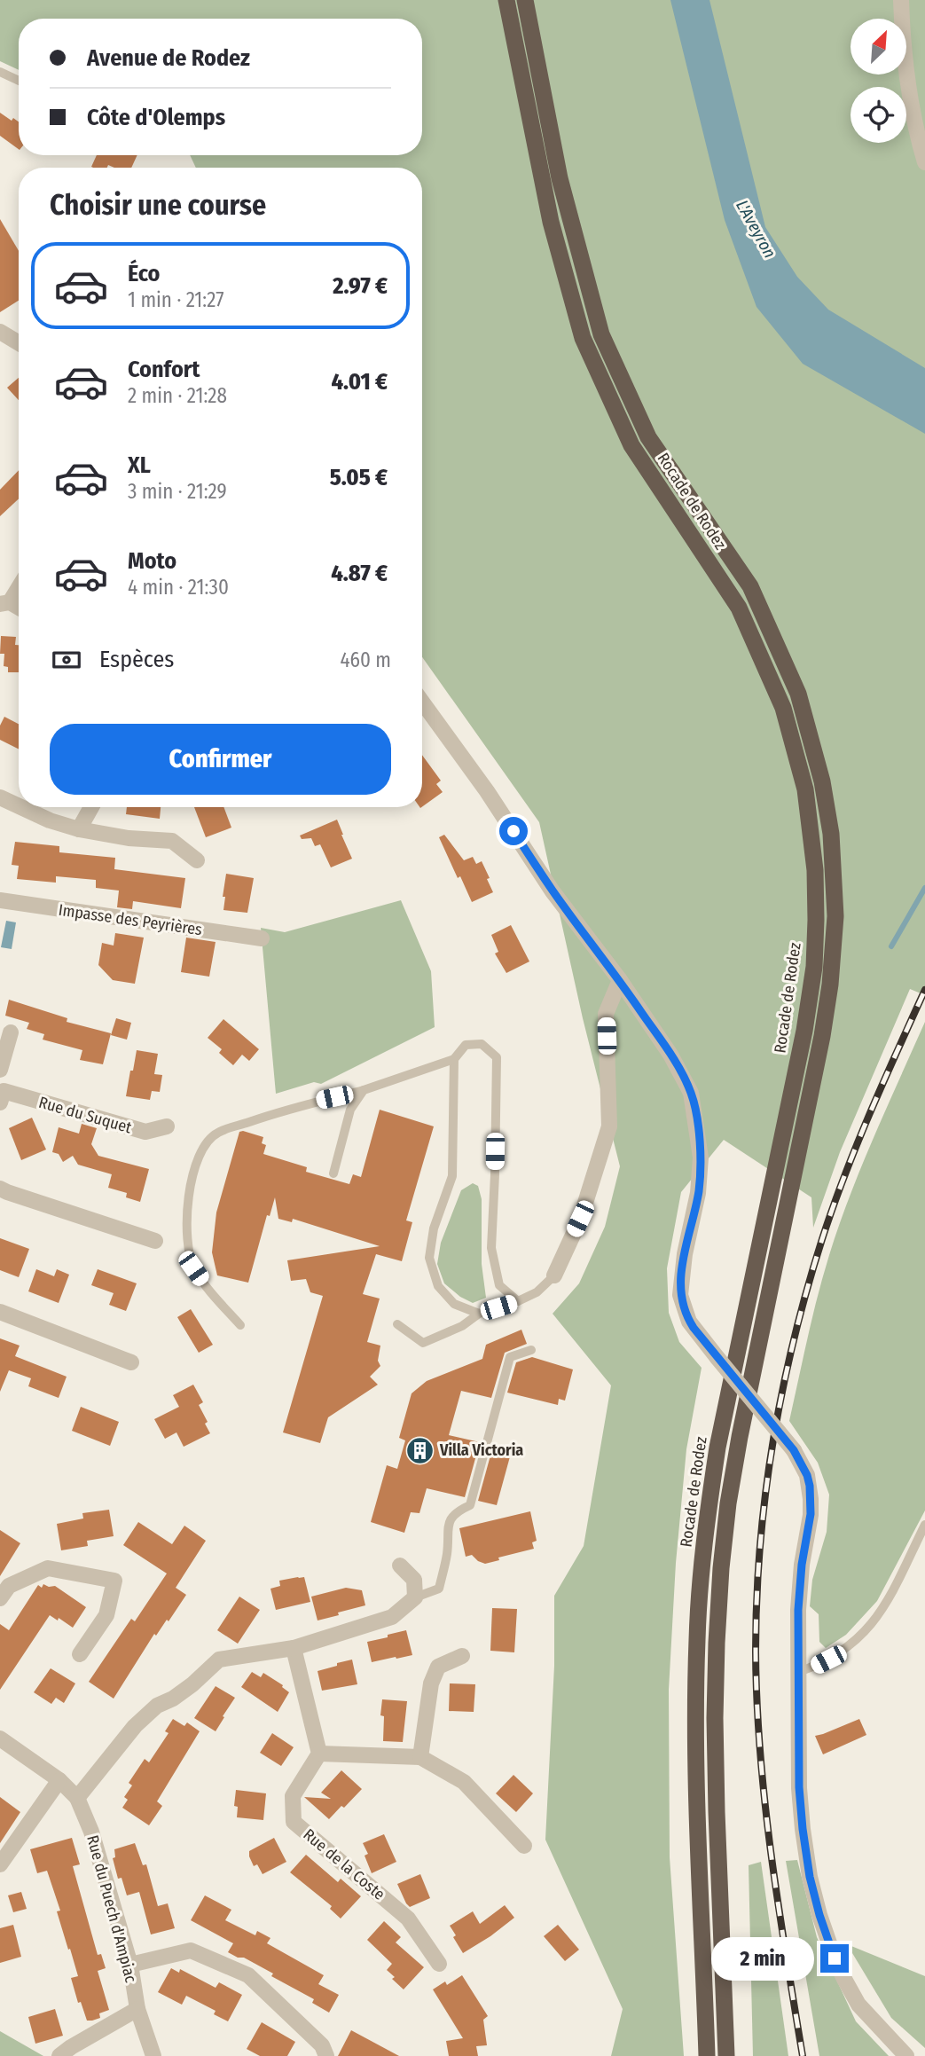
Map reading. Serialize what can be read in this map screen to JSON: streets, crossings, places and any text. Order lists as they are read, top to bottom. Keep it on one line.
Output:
{"streets":{"highway":["Rocade de Rodez"],"street":["Impasse des Peyrières","Rue du Suquet","Rue de la Coste","Rue du Puech d'Ampiac"]},"water":["L'Aveyron"],"places":{"building":["Villa Victoria"]},"north":"top right","page":{"banner":["Avenue de Rodez","Côte d'Olemps"],"heading":"Choisir une course","list":[{"name":"Éco","note":"1 min · 21:27","value":"2.97 €"},{"name":"Confort","note":"2 min · 21:28","value":"4.01 €"},{"name":"XL","note":"3 min · 21:29","value":"5.05 €"},{"name":"Moto","note":"4 min · 21:30","value":"4.87 €"}],"pay":["Espèces","460 m"],"buttons":"Confirmer","bubble":"2 min"}}
